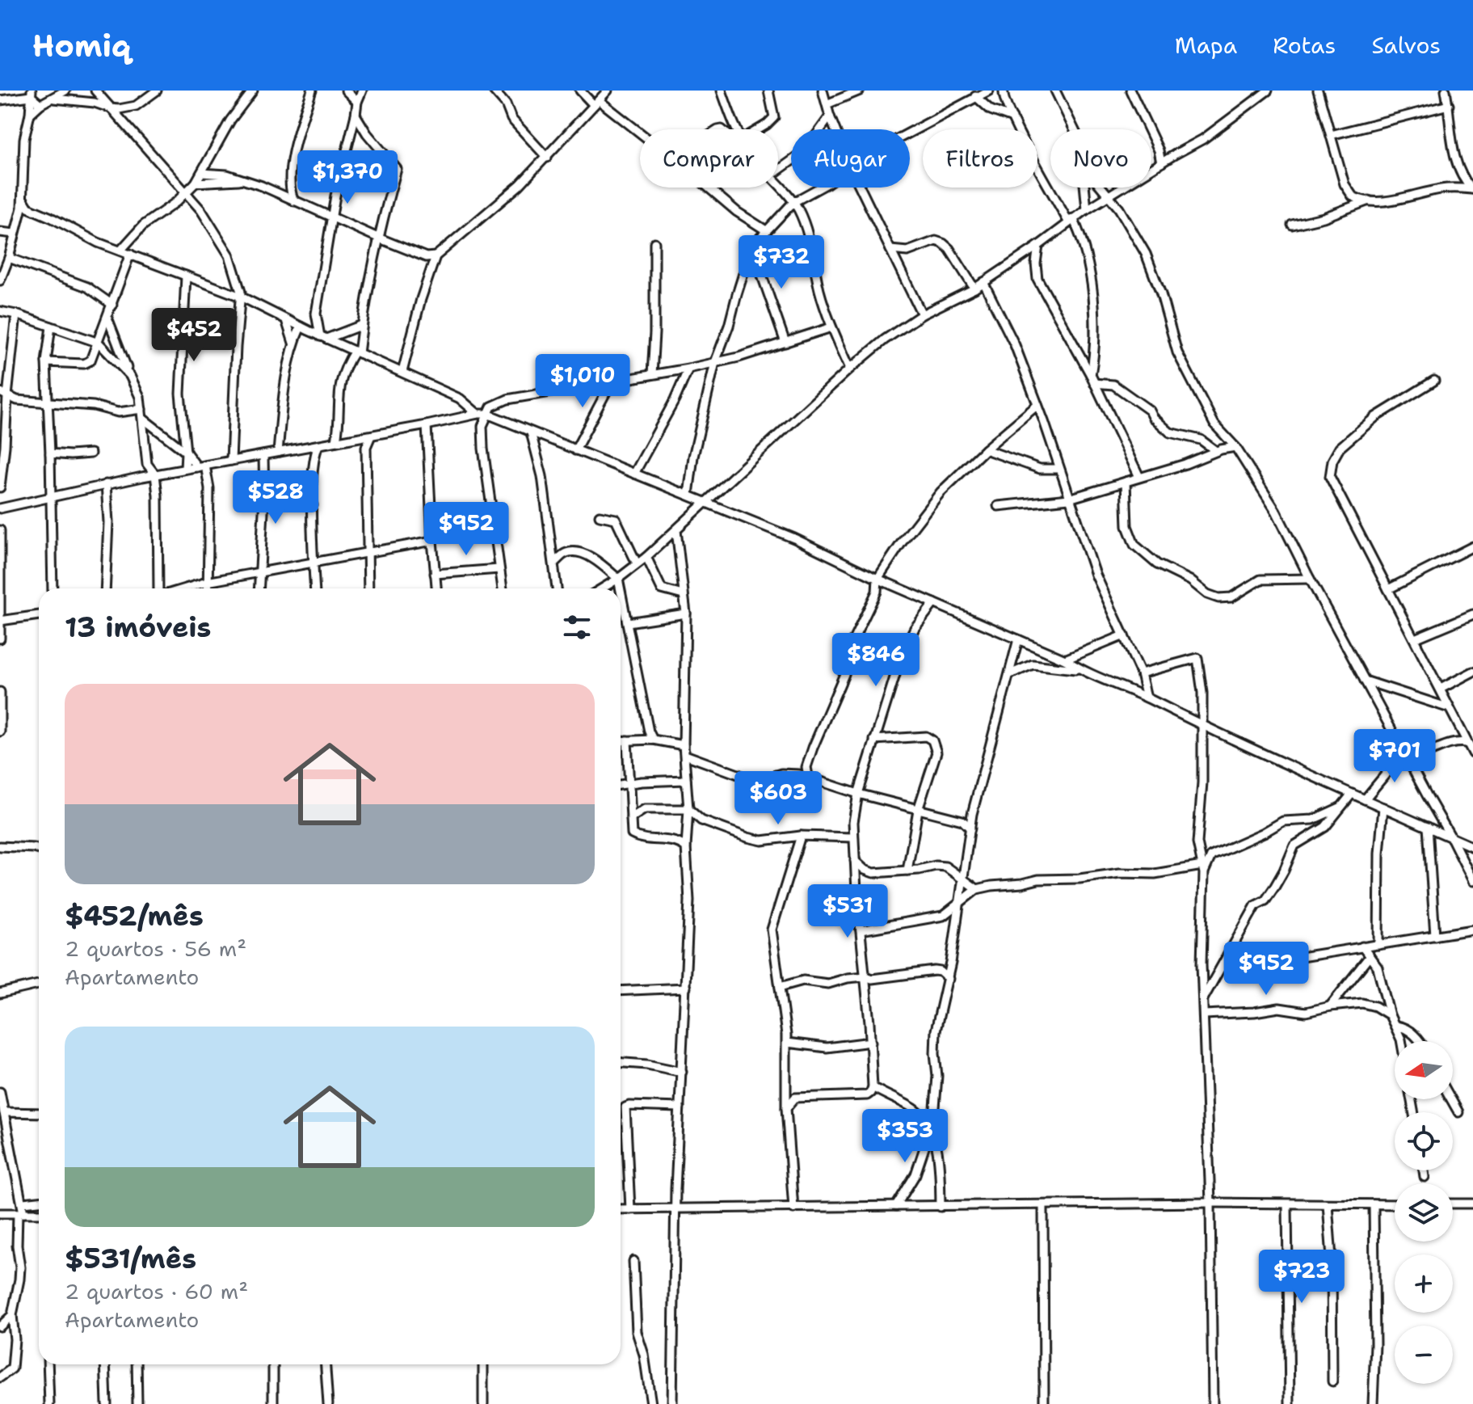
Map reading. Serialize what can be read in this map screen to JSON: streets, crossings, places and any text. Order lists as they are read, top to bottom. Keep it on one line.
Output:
{"north":"left","page":{"header":"Homiq","nav":["Mapa","Rotas","Salvos"],"chip":["Comprar","Alugar","Filtros","Novo"],"price":["$1,370","$732","$452","$1,010","$528","$952","$846","$701","$603","$531","$952","$353","$723"],"heading":"13 imóveis","list":[{"name":"$452/mês","note":"2 quartos · 56 m² · Apartamento"},{"name":"$531/mês","note":"2 quartos · 60 m² · Apartamento"}],"map_buttons":["+","−"]}}
